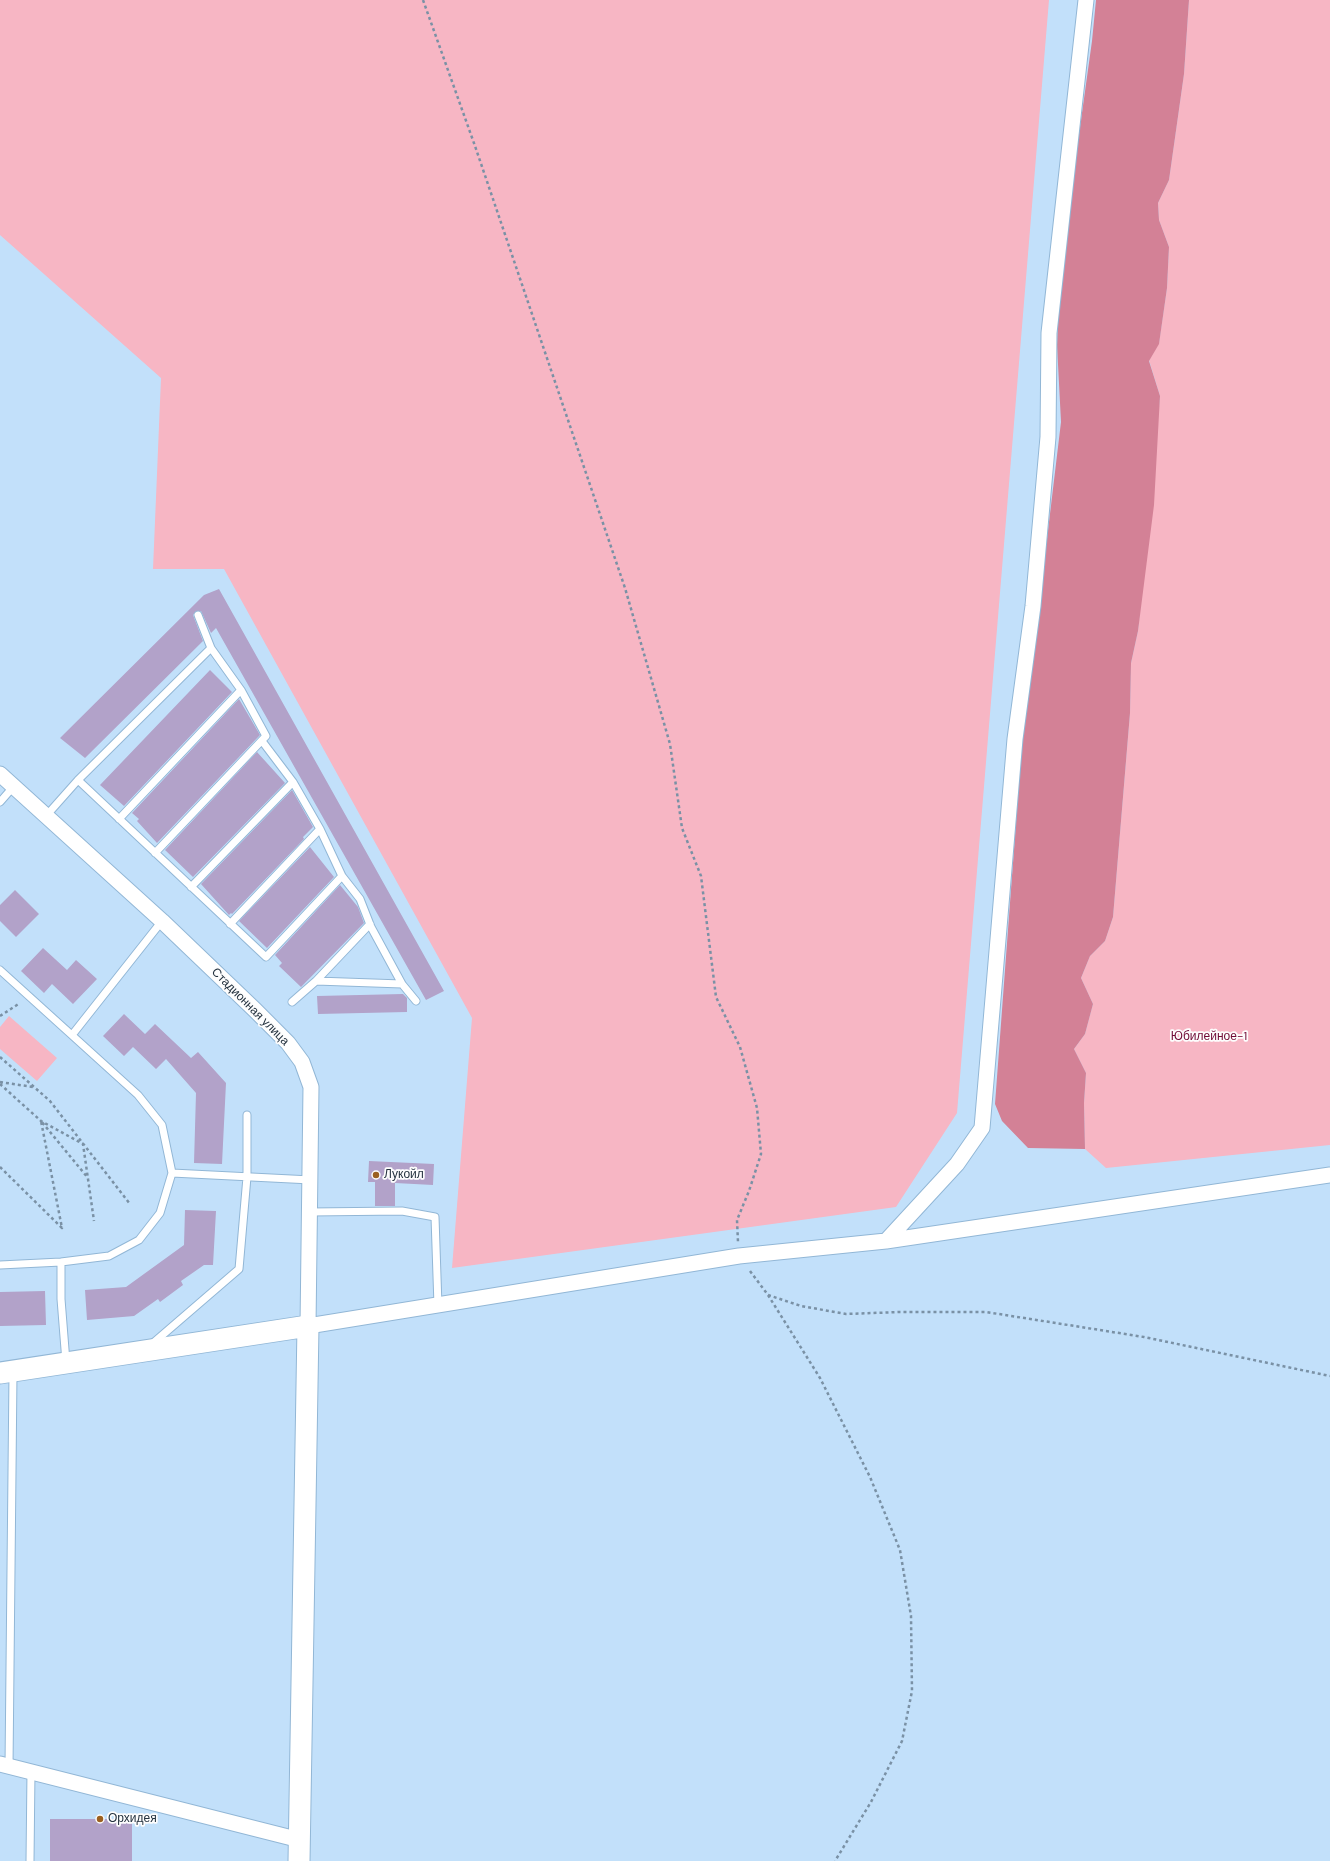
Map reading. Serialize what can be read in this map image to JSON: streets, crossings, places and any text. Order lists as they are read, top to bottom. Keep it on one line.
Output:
{"streets":{"street":["Стадионная улица"]},"parks":["Юбилейное-1"],"places":["Лукойл","Орхидея"]}
